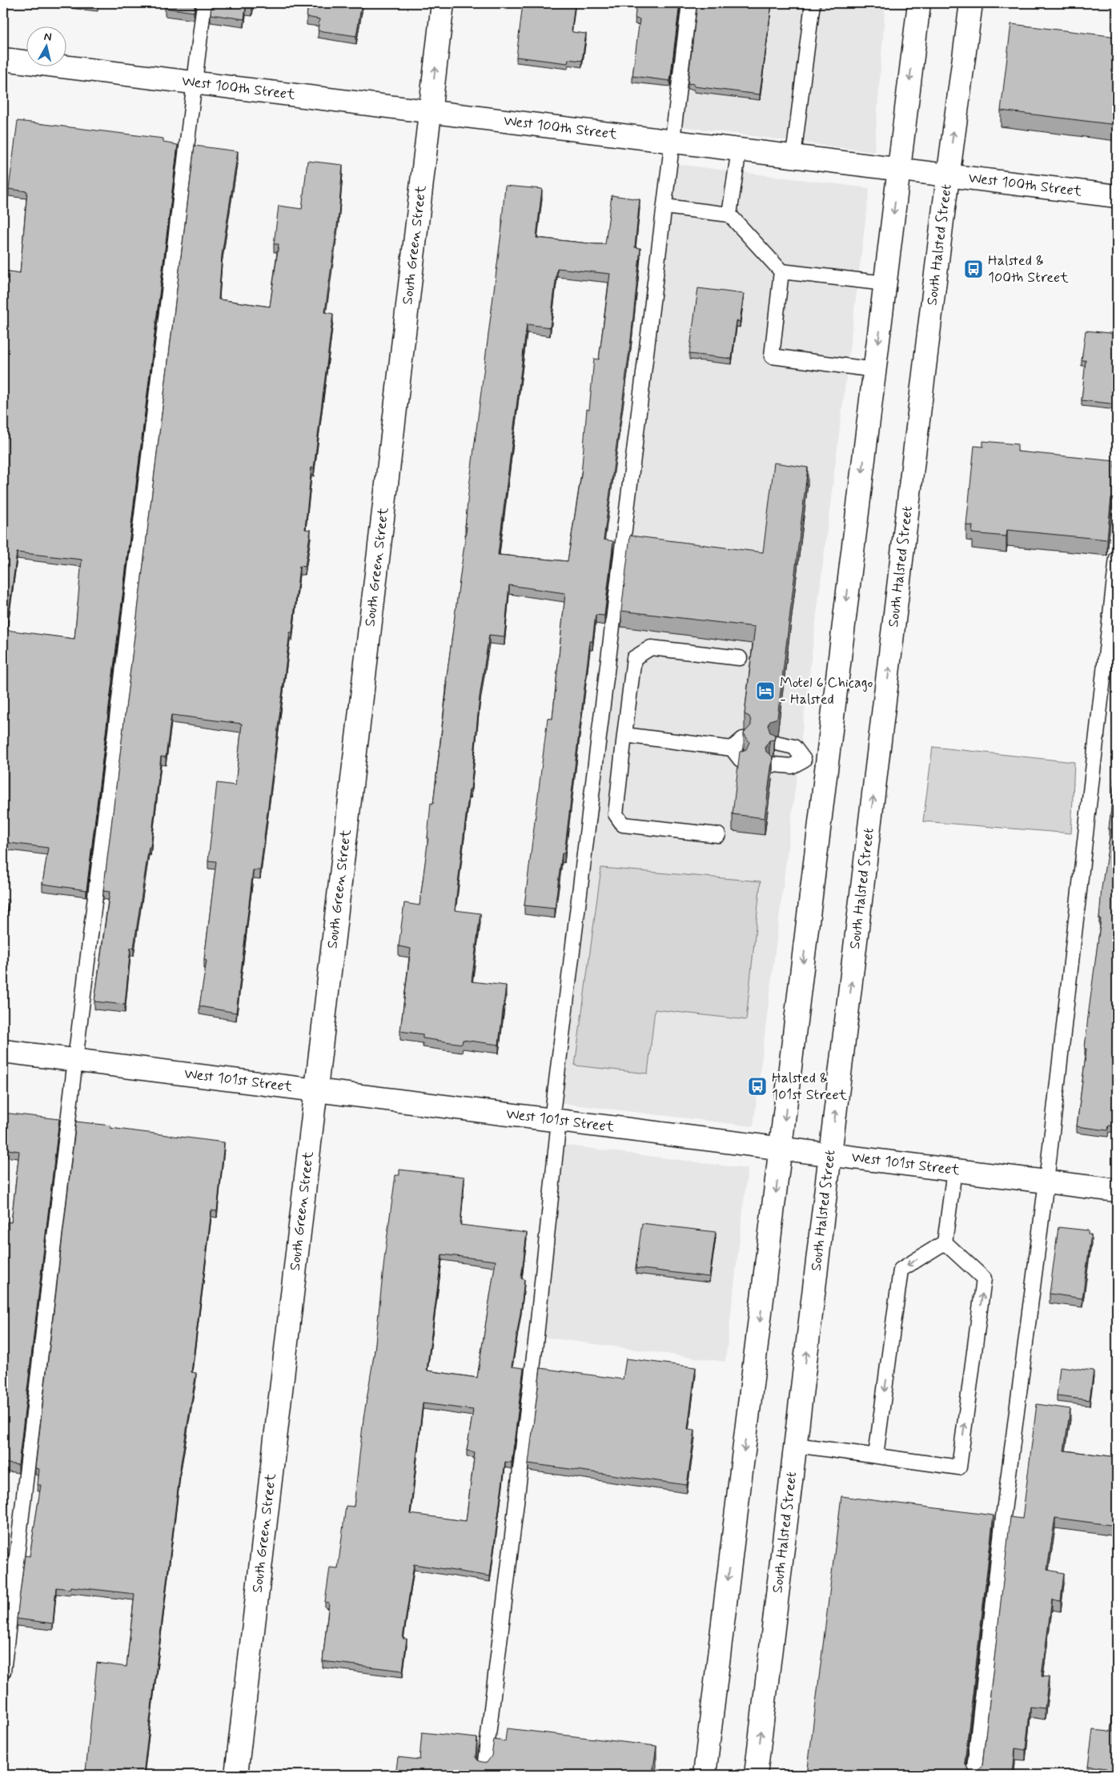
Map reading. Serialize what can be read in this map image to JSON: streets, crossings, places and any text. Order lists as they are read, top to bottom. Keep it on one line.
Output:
{"streets":{"street":["West 100th Street","South Green Street","South Halsted Street","West 101st Street"]},"crossings":[["West 100th Street","South Green Street"],["West 100th Street","South Halsted Street"],["South Green Street","West 101st Street"],["South Halsted Street","West 101st Street"]],"places":{"bus stop":["Halsted & 100th Street","Halsted & 101st Street"],"hotel":["Motel 6 Chicago - Halsted"]},"north":"top"}
